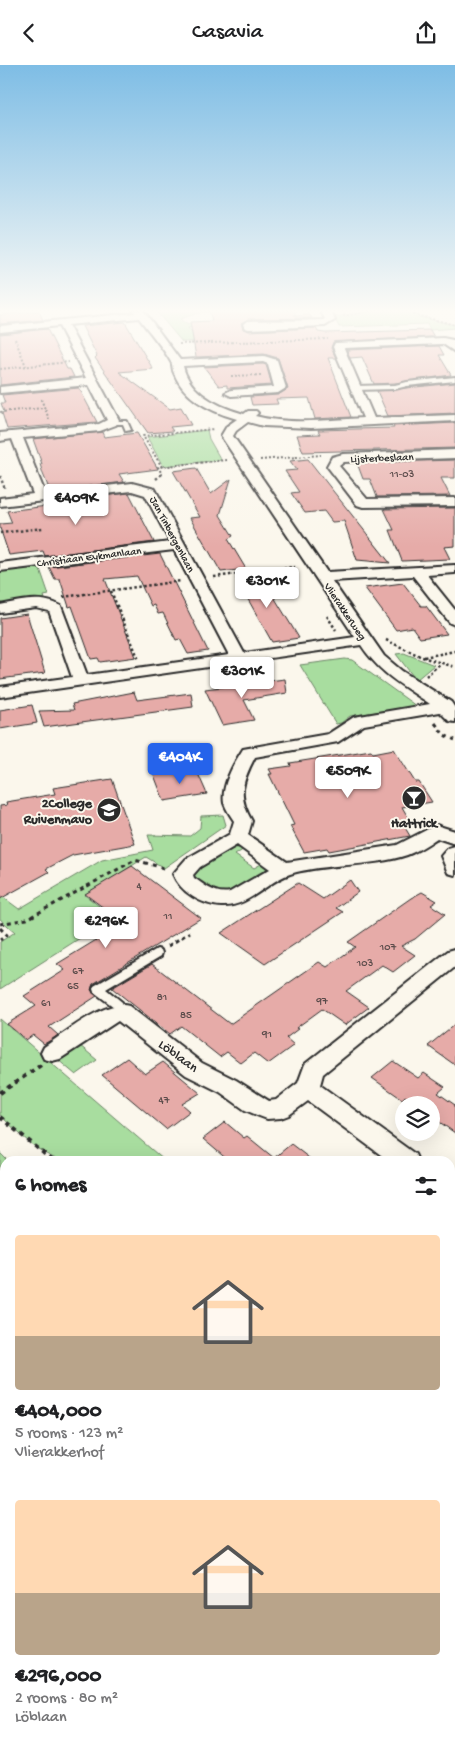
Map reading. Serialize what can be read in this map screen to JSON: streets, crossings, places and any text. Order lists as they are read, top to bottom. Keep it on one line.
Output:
{"streets":{"street":["Lijsterbeslaan","Jan Tinbergenlaan","Christiaan Eykmanlaan","Vlierakkerweg","Löblaan"]},"crossings":[["Jan Tinbergenlaan","Christiaan Eykmanlaan"]],"places":{"bar":["Hattrick"],"school or university":["2College Ruivenmavo"]},"house_numbers":["11-03","4","11","107","103","67","65","81","97","61","85","91","47"],"page":{"header":"Casavia","price":["€409K","€301K","€301K","€404K","€509K","€296K"],"heading":"6 homes","list":[{"name":"€404,000","note":"5 rooms · 123 m² · Vlierakkerhof"},{"name":"€296,000","note":"2 rooms · 80 m² · Löblaan"}]}}
